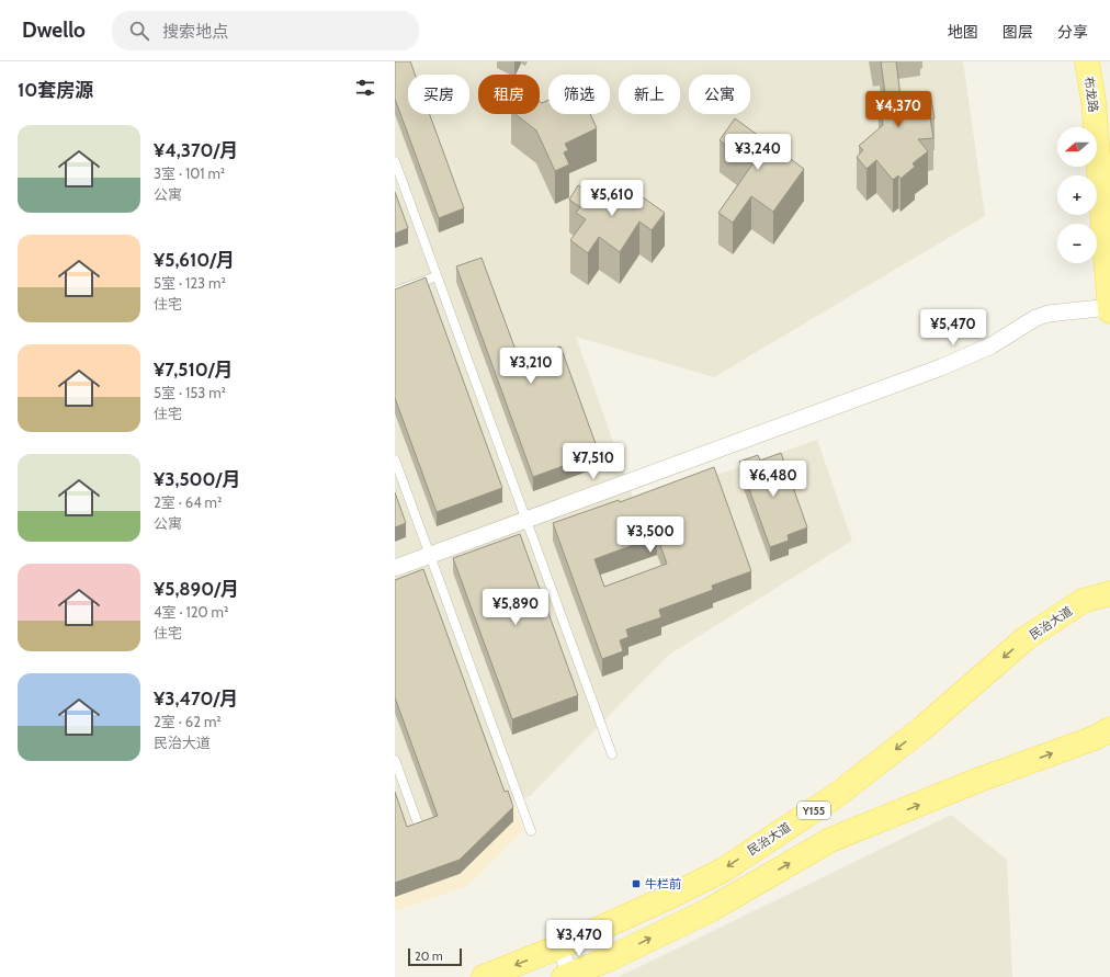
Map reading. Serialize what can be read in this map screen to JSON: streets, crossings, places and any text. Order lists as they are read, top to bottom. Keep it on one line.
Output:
{"streets":{"main road":["布龙路","民治大道","Y155"]},"places":{"transit":["牛栏前"]},"scale_bar":"20 m","north":"left","page":{"header":"Dwello","search":"搜索地点","nav":["地图","图层","分享"],"heading":"10套房源","chip":["买房","租房","筛选","新上","公寓"],"price":["¥4,370","¥3,240","¥5,610","¥5,470","¥3,210","¥7,510","¥6,480","¥3,500","¥5,890","¥3,470"],"list":[{"name":"¥4,370/月","note":"3室 · 101 m² · 公寓"},{"name":"¥5,610/月","note":"5室 · 123 m² · 住宅"},{"name":"¥7,510/月","note":"5室 · 153 m² · 住宅"},{"name":"¥3,500/月","note":"2室 · 64 m² · 公寓"},{"name":"¥5,890/月","note":"4室 · 120 m² · 住宅"},{"name":"¥3,470/月","note":"2室 · 62 m² · 民治大道"}],"map_buttons":["+","−"],"scale":"20 m"}}
